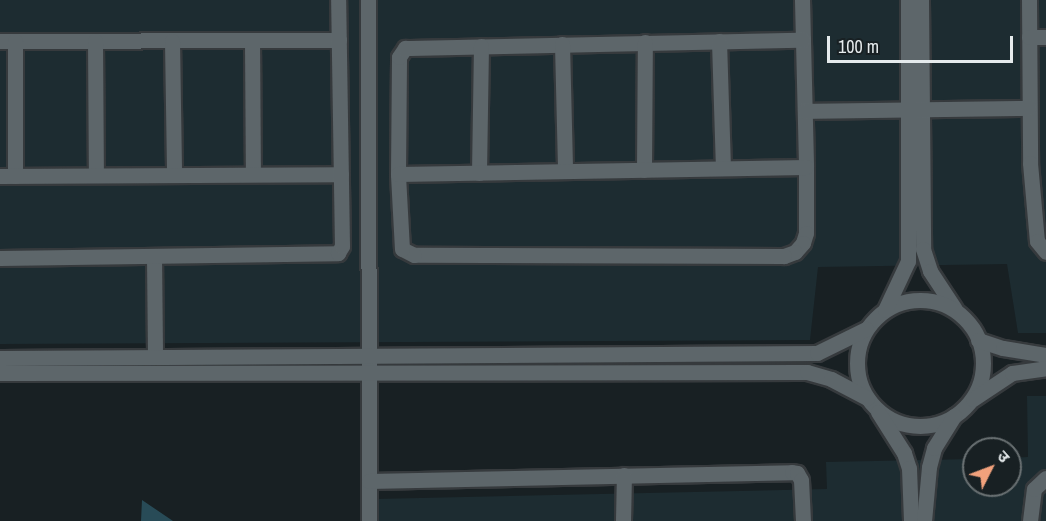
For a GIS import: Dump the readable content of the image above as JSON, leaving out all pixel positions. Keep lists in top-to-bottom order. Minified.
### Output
{"scale_bar":"100 m","north":"top right"}
